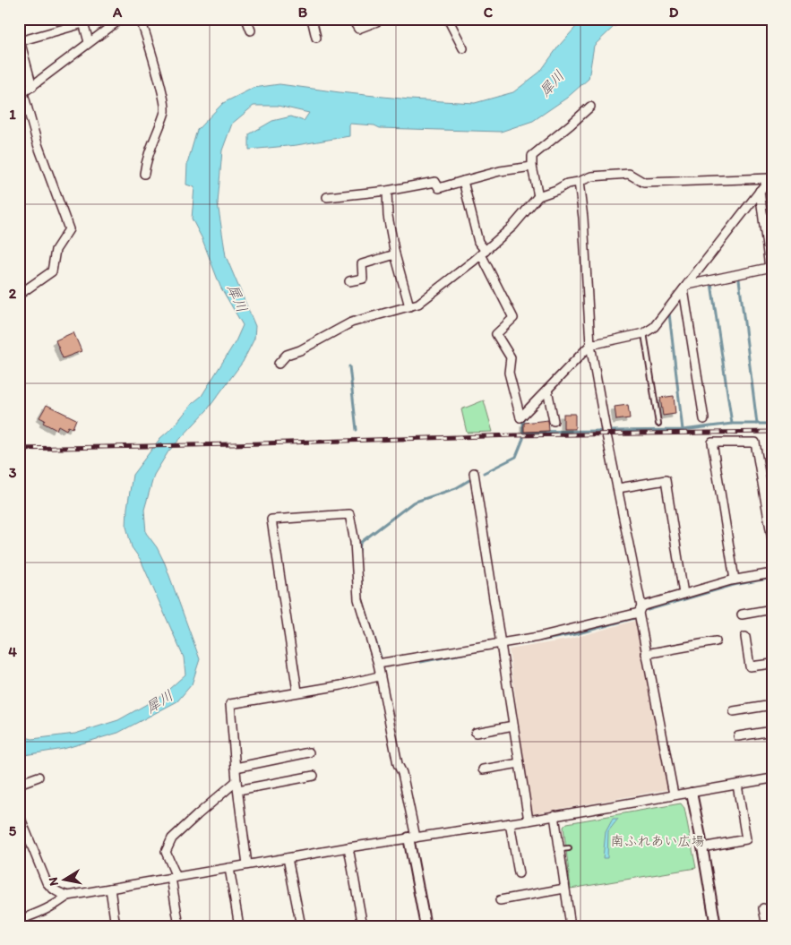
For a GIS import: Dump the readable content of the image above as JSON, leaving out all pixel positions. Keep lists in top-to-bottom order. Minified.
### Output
{"water":["犀川"],"parks":["南ふれあい広場"],"north":"left","grid":{"columns":["A","B","C","D"],"rows":["1","2","3","4","5"]}}
